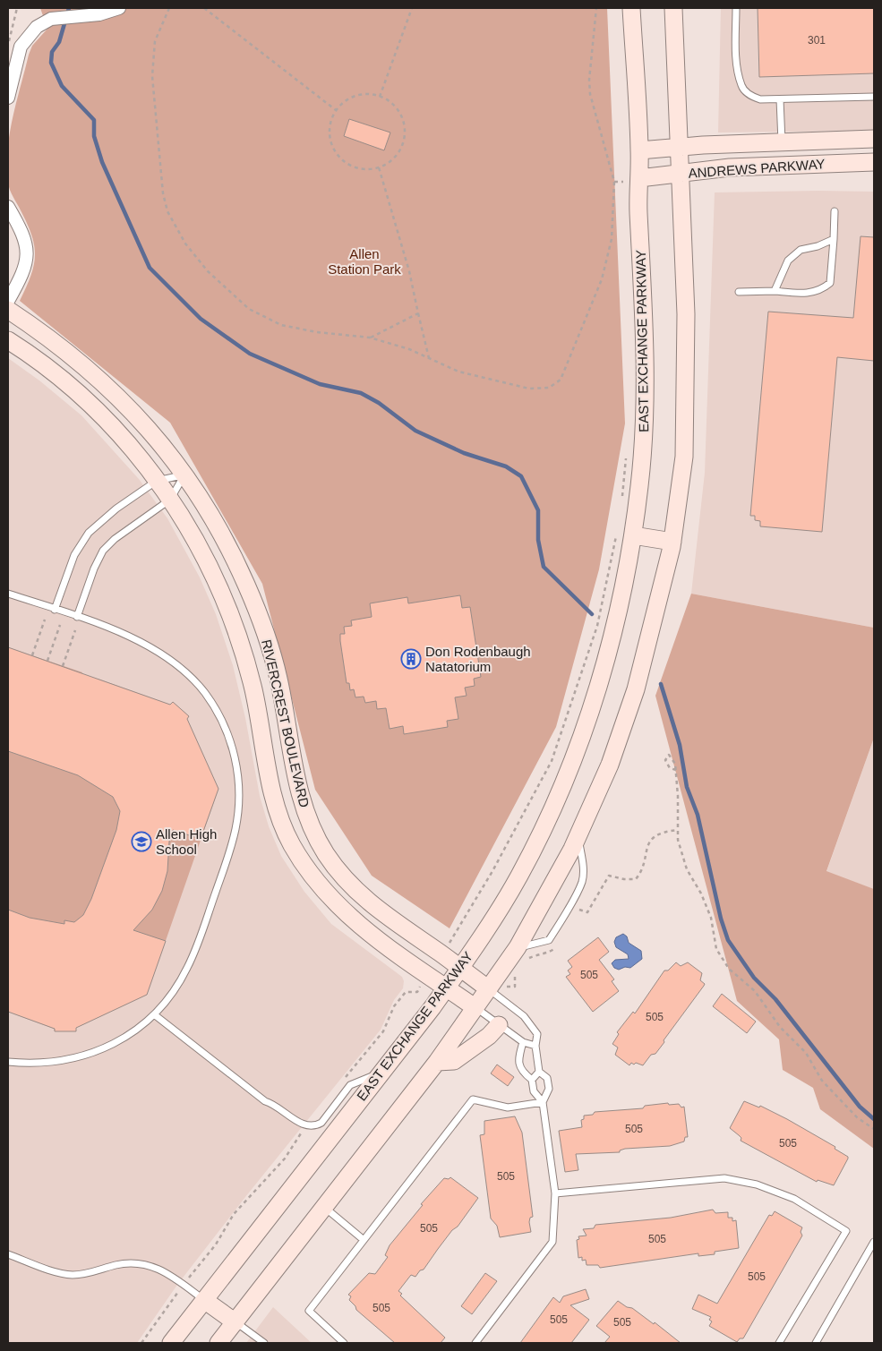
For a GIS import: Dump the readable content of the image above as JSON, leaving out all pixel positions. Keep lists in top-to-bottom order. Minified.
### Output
{"streets":{"main road":["ANDREWS PARKWAY","EAST EXCHANGE PARKWAY","RIVERCREST BOULEVARD"]},"crossings":[["ANDREWS PARKWAY","EAST EXCHANGE PARKWAY"],["EAST EXCHANGE PARKWAY","RIVERCREST BOULEVARD"]],"parks":["Allen Station Park"],"places":{"building":["Don Rodenbaugh Natatorium"],"school or university":["Allen High School"]},"house_numbers":["301","505","505","505","505","505","505","505","505","505","505","505"]}
